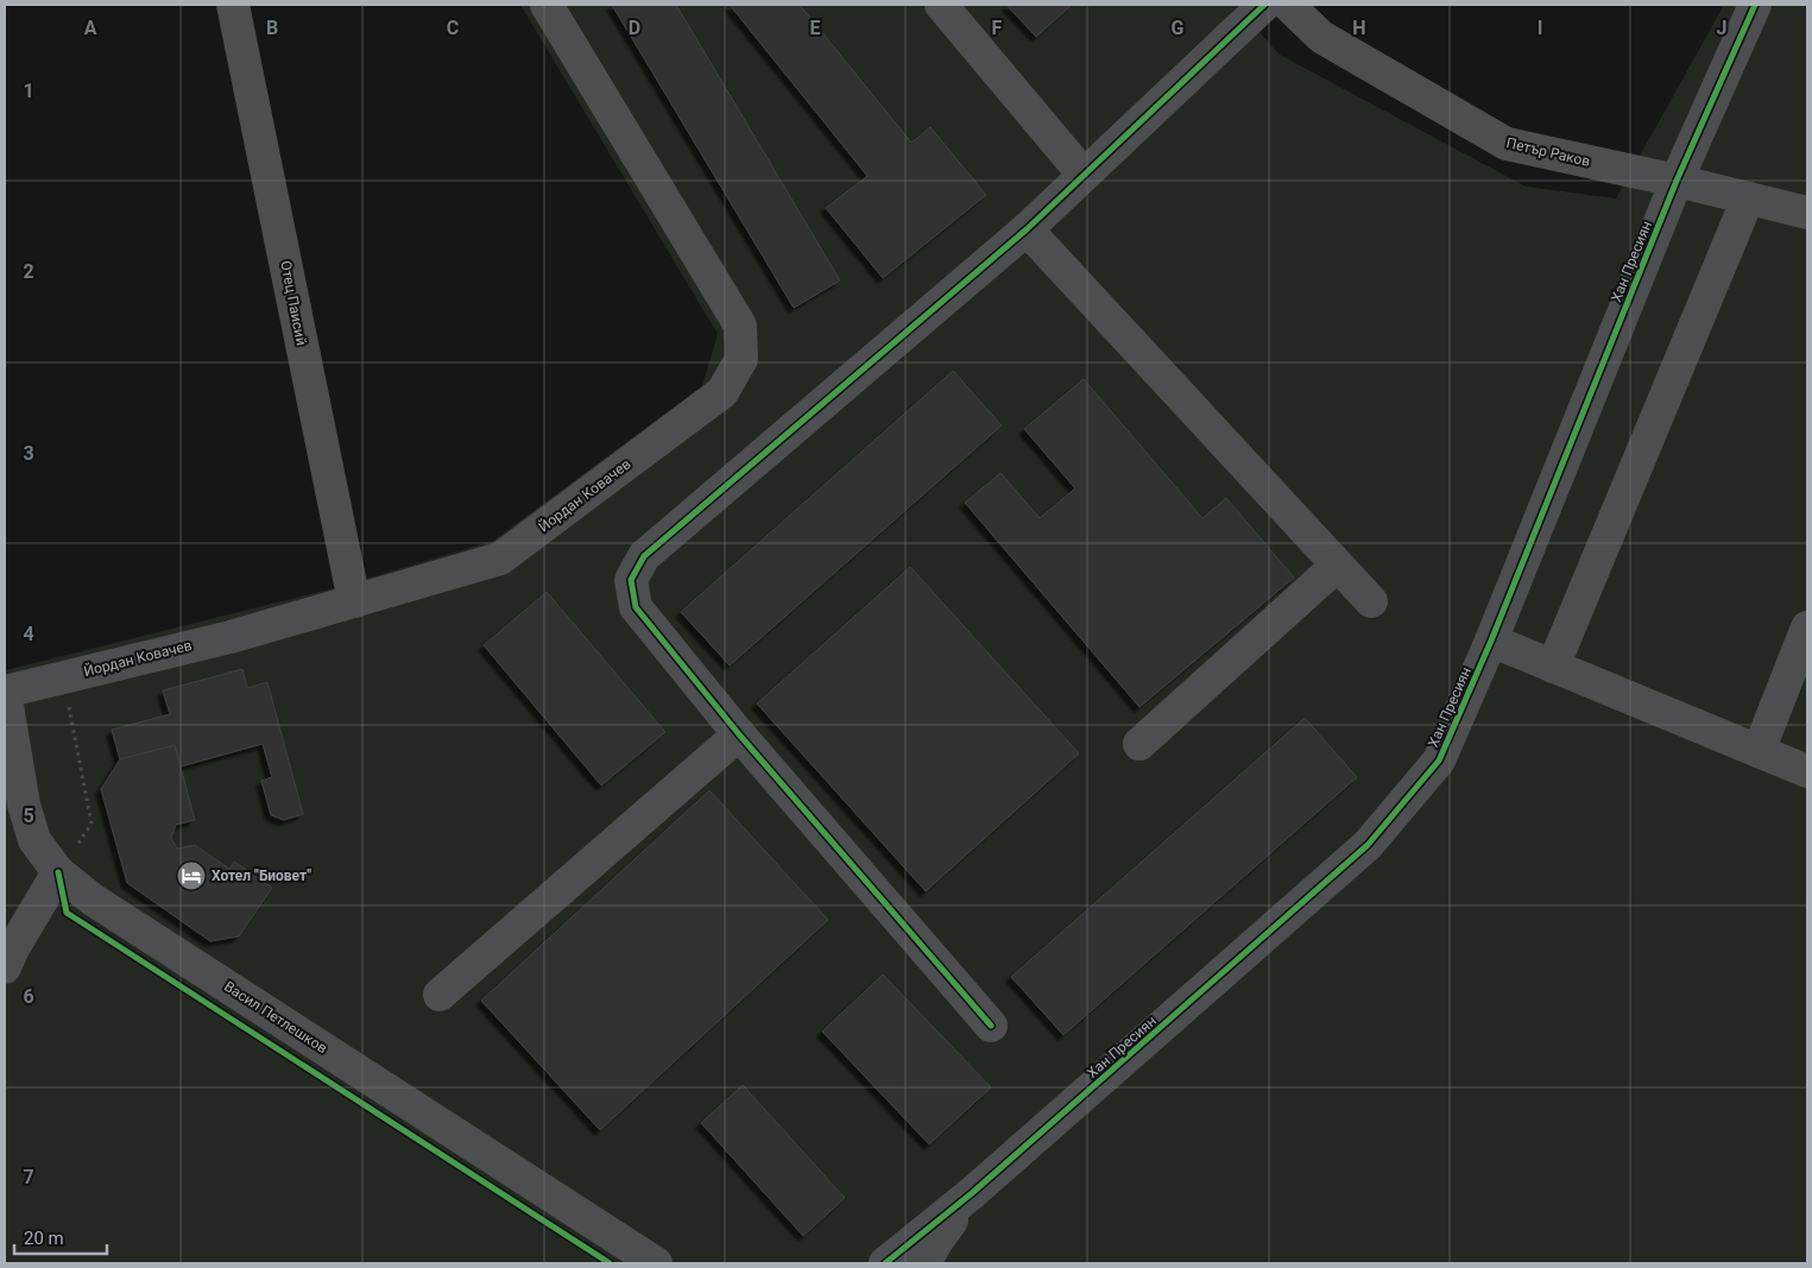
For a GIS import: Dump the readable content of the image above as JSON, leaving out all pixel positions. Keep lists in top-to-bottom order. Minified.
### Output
{"streets":{"street":["Петър Раков","Хан Пресиян","Отец Паисий","Йордан Ковачев","Васил Петлешков"]},"crossings":[["Петър Раков","Хан Пресиян"],["Отец Паисий","Йордан Ковачев"],["Йордан Ковачев","Васил Петлешков"]],"places":{"hotel":["Хотел \"Биовет\""]},"scale_bar":"20 m","grid":{"columns":["A","B","C","D","E","F","G","H","I","J"],"rows":["1","2","3","4","5","6","7"]}}
